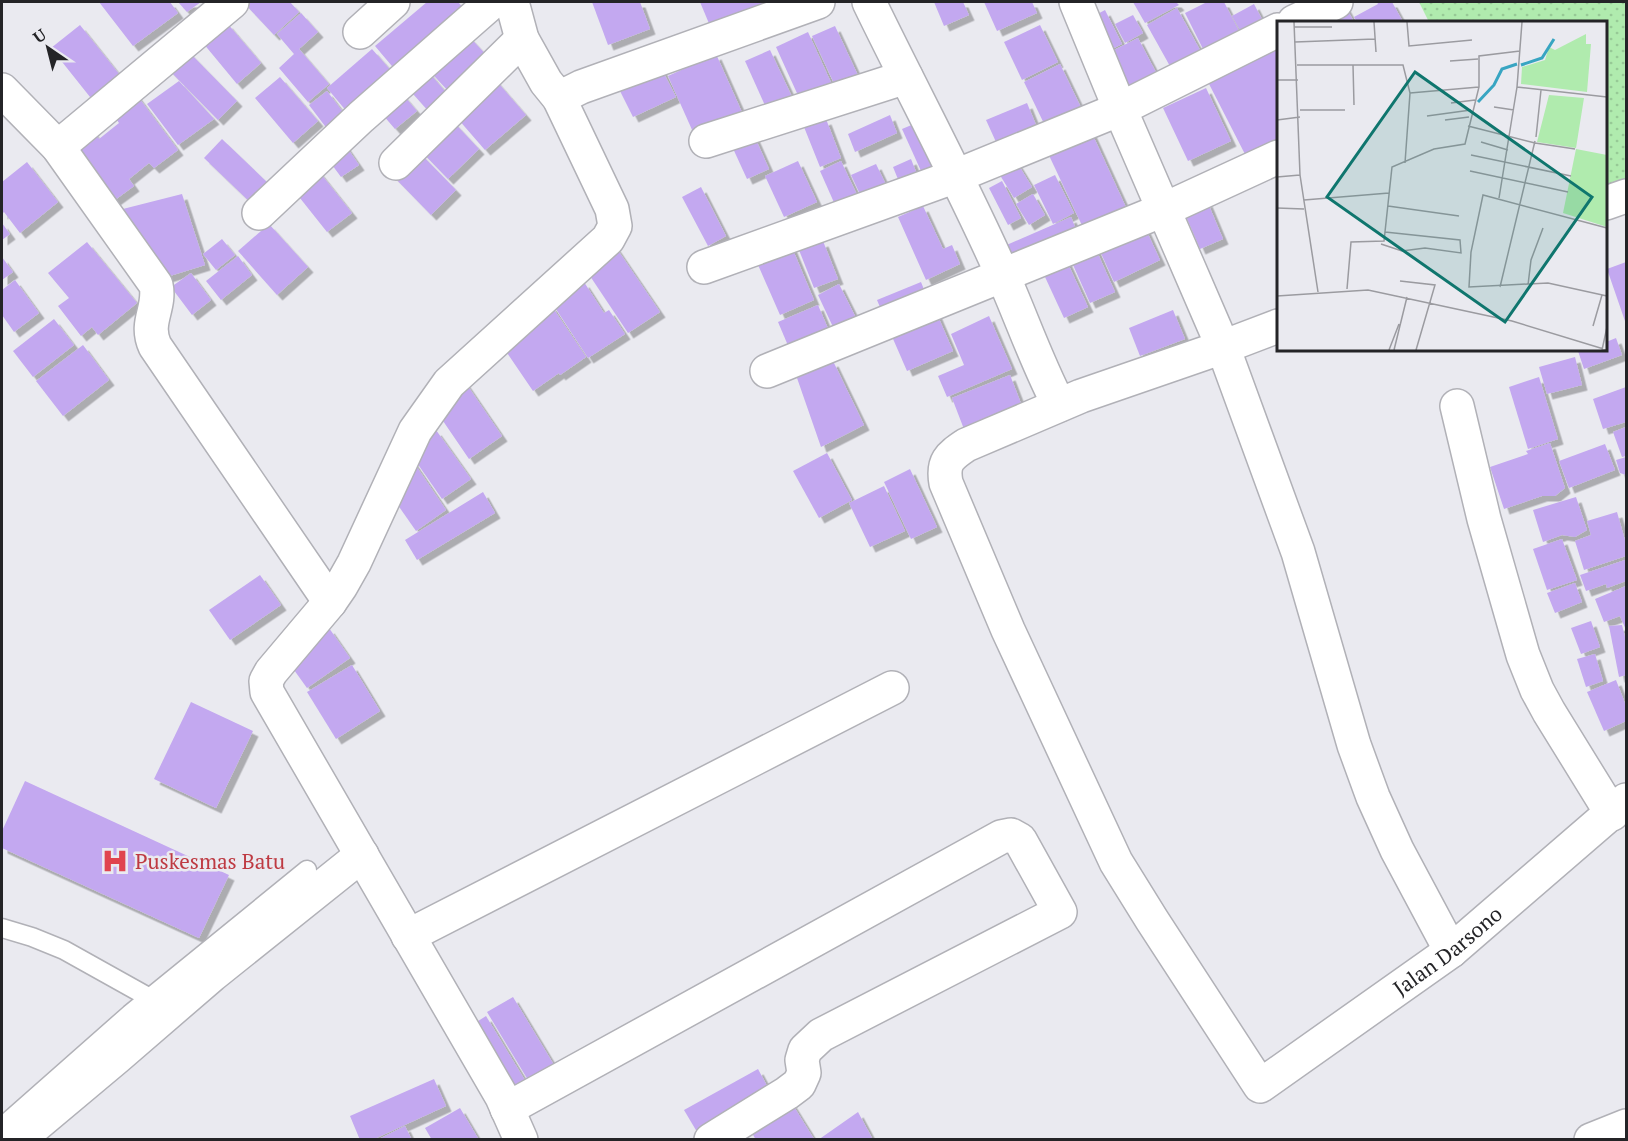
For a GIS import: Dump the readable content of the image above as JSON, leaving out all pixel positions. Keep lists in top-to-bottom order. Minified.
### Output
{"streets":{"street":["Jalan Darsono"]},"places":{"hospital":["Puskesmas Batu"]},"north":"top left"}
